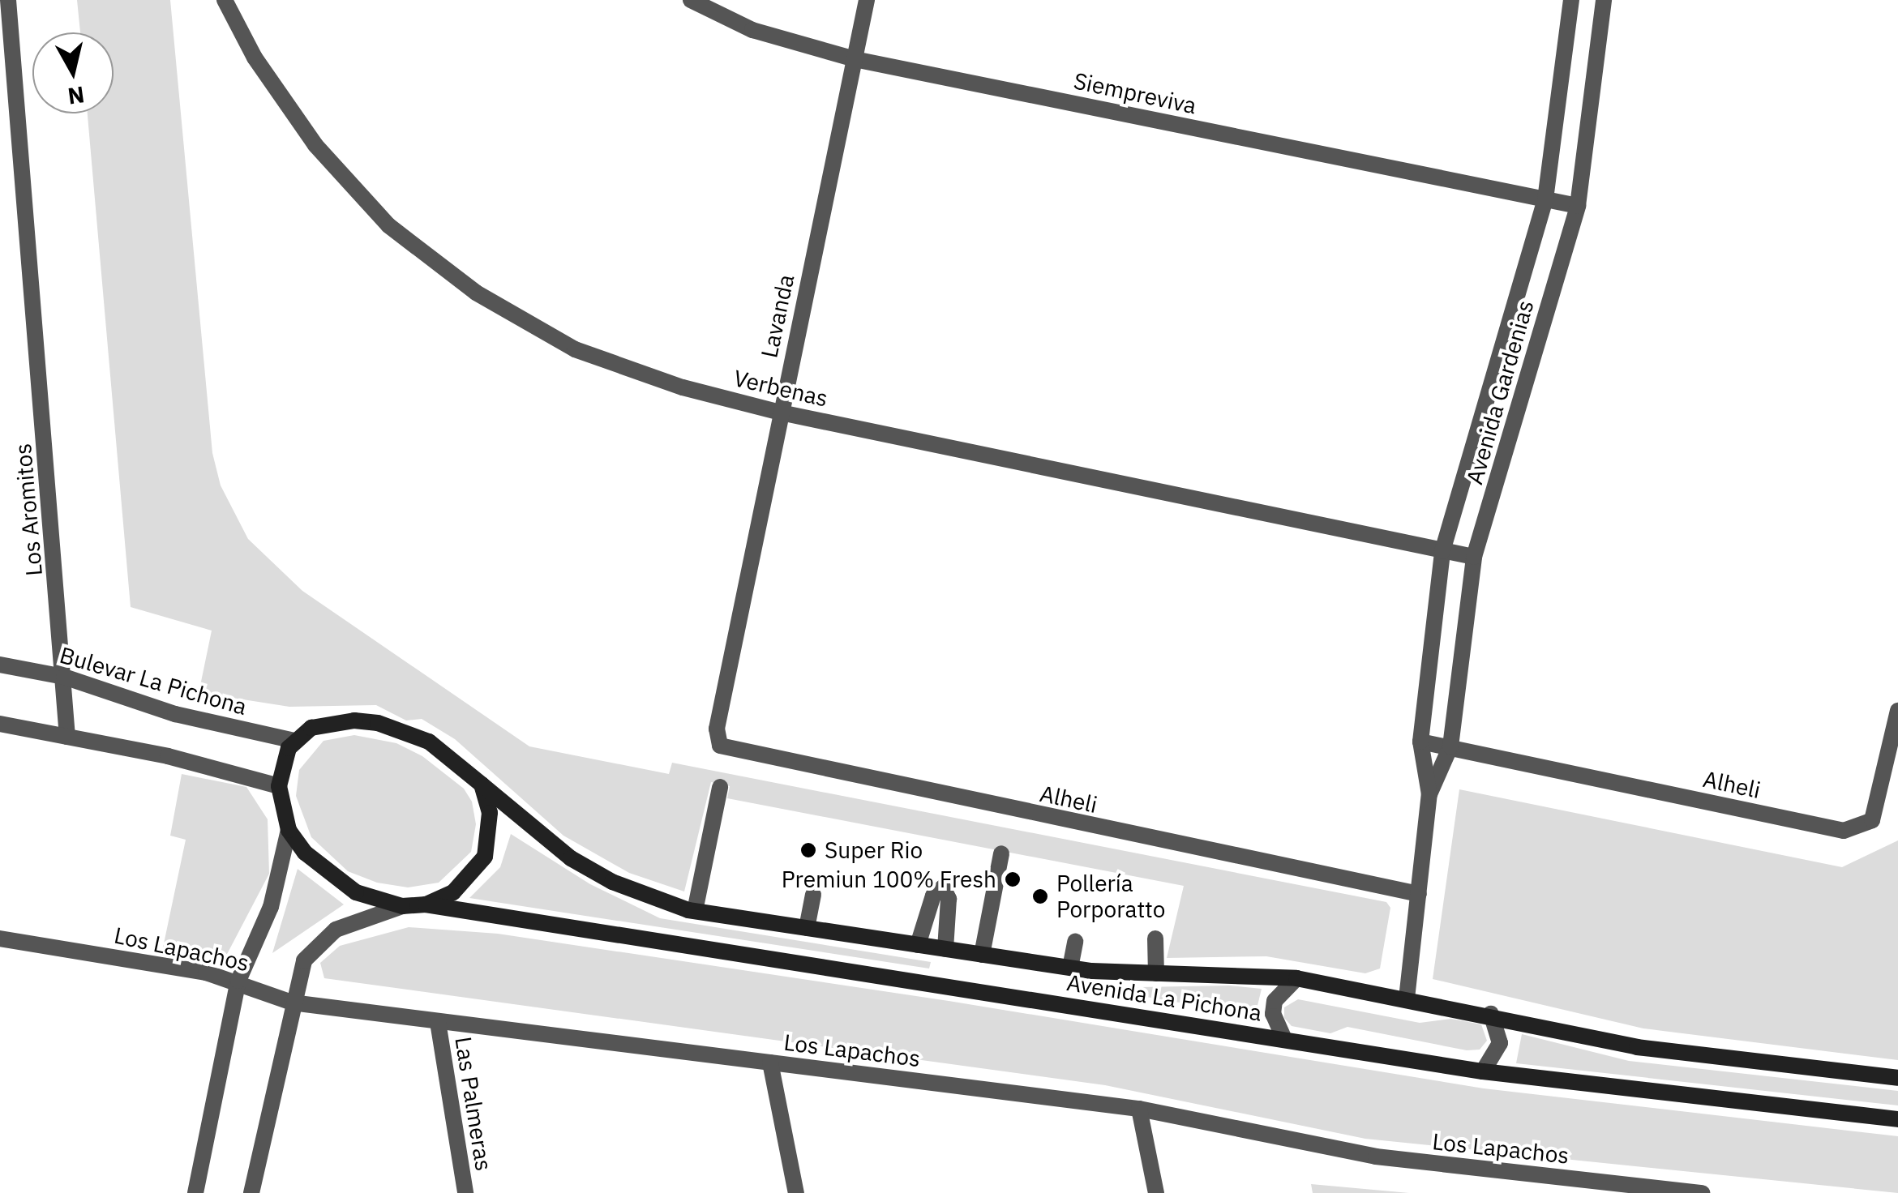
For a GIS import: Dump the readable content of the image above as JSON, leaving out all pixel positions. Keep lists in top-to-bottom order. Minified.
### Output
{"streets":{"main road":["Avenida La Pichona"],"street":["Siempreviva","Lavanda","Verbenas","Avenida Gardenias","Los Aromitos","Bulevar La Pichona","Alheli","Los Lapachos","Las Palmeras"]},"crossings":[["Siempreviva","Lavanda"],["Siempreviva","Avenida Gardenias"],["Lavanda","Verbenas"],["Lavanda","Alheli"],["Verbenas","Avenida Gardenias"],["Avenida Gardenias","Alheli"],["Avenida Gardenias","Avenida La Pichona"],["Los Aromitos","Bulevar La Pichona"],["Bulevar La Pichona","Avenida La Pichona"],["Los Lapachos","Las Palmeras"]],"places":["Super Rio","Premiun 100% Fresh","Pollería Porporatto"],"north":"bottom"}
